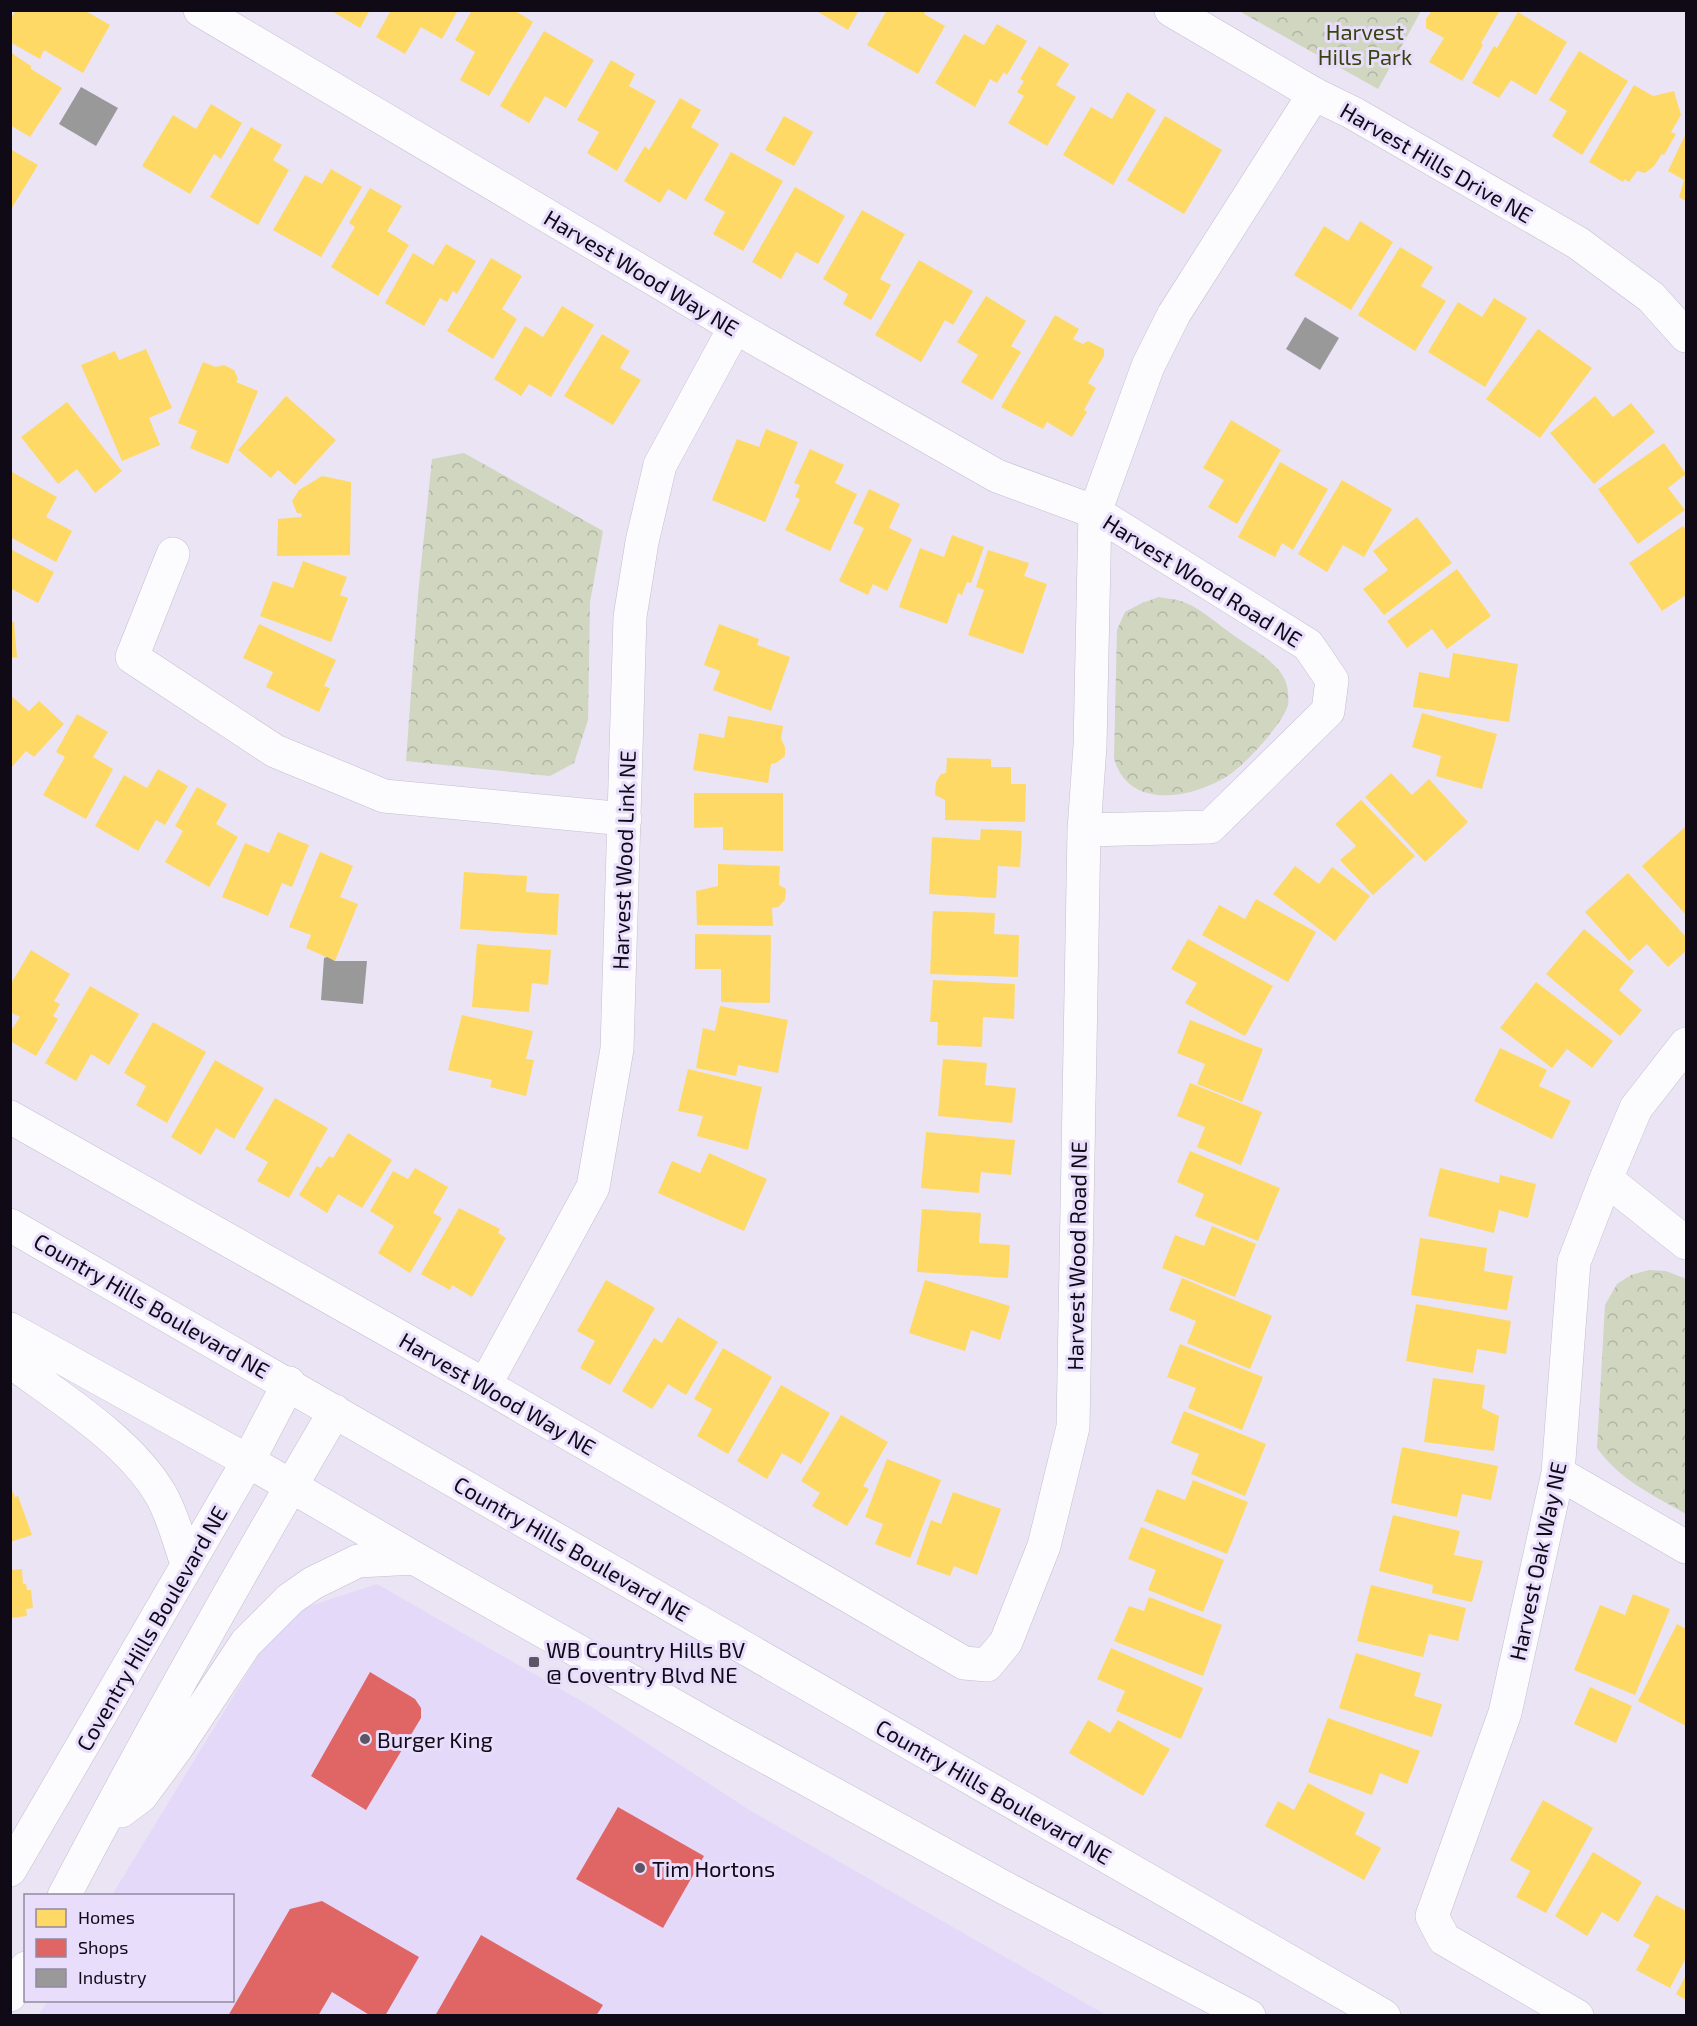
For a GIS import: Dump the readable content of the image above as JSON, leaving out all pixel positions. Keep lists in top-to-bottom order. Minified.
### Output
{"streets":{"street":["Harvest Hills Drive NE","Harvest Wood Way NE","Harvest Wood Road NE","Harvest Wood Link NE","Country Hills Boulevard NE","Harvest Oak Way NE","Coventry Hills Boulevard NE"]},"crossings":[["Harvest Hills Drive NE","Harvest Wood Road NE"],["Harvest Wood Way NE","Harvest Wood Road NE"],["Harvest Wood Way NE","Harvest Wood Link NE"],["Country Hills Boulevard NE","Coventry Hills Boulevard NE"]],"parks":["Harvest Hills Park"],"places":{"transit":["WB Country Hills BV @ Coventry Blvd NE"],"other":["Burger King","Tim Hortons"]},"legend":["Homes","Shops","Industry"]}
